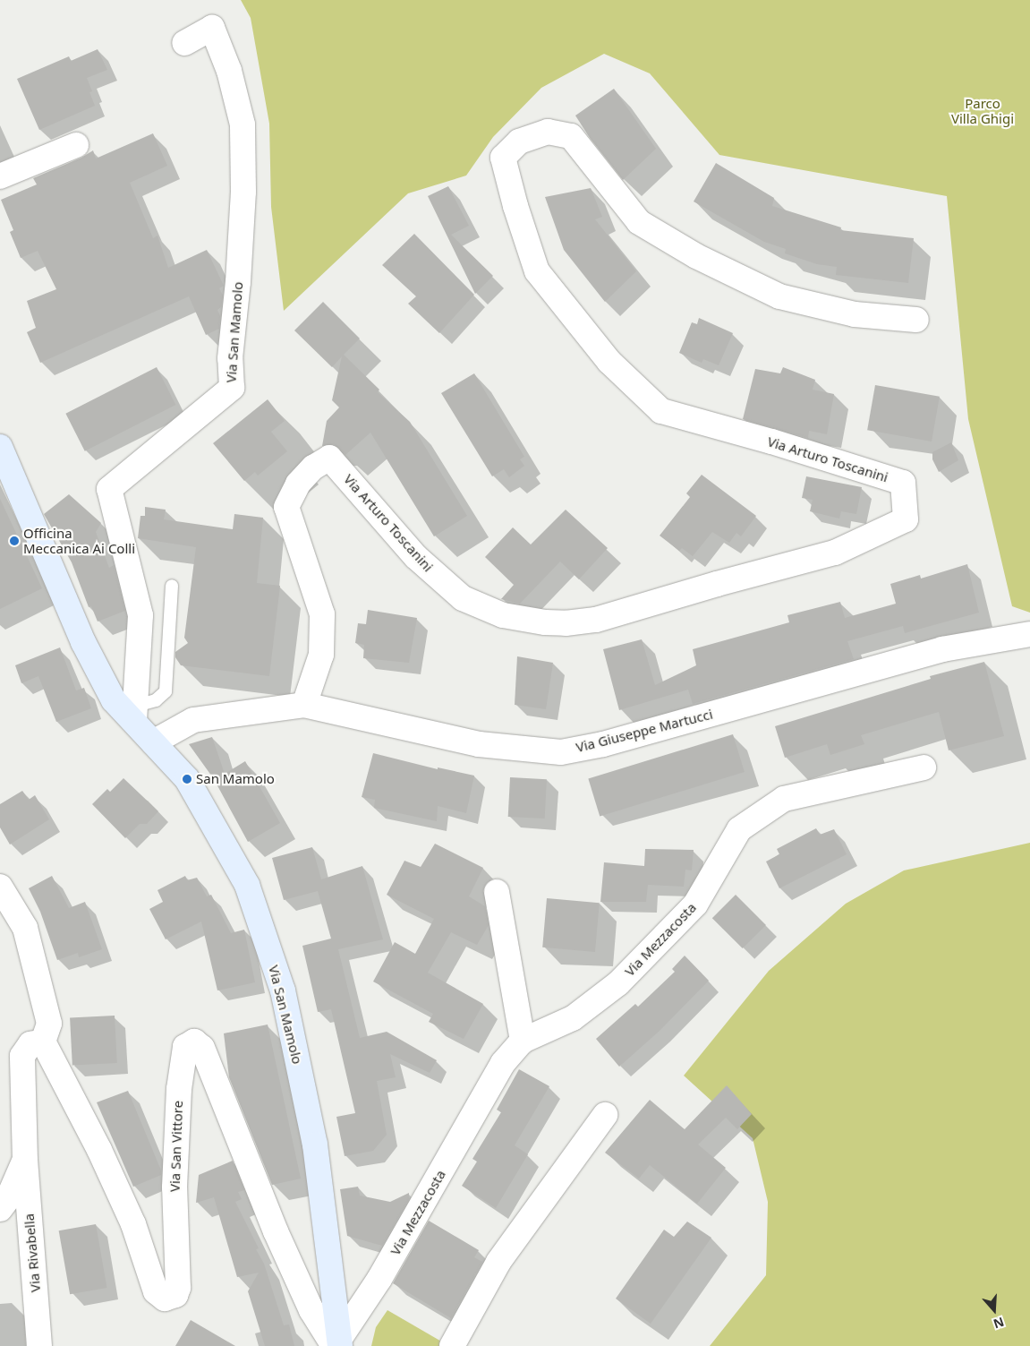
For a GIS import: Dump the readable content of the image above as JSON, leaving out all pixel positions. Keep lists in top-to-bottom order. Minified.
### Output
{"streets":{"main road":["Via San Mamolo"],"street":["Via Arturo Toscanini","Via Giuseppe Martucci","Via Mezzacosta","Via San Vittore","Via Rivabella"]},"crossings":[["Via San Mamolo","Via Giuseppe Martucci"],["Via San Mamolo","Via Mezzacosta"],["Via San Mamolo","Via San Vittore"],["Via Arturo Toscanini","Via Giuseppe Martucci"],["Via Mezzacosta","Via San Vittore"]],"parks":["Parco Villa Ghigi"],"places":["Officina Meccanica Ai Colli","San Mamolo"],"north":"bottom"}
